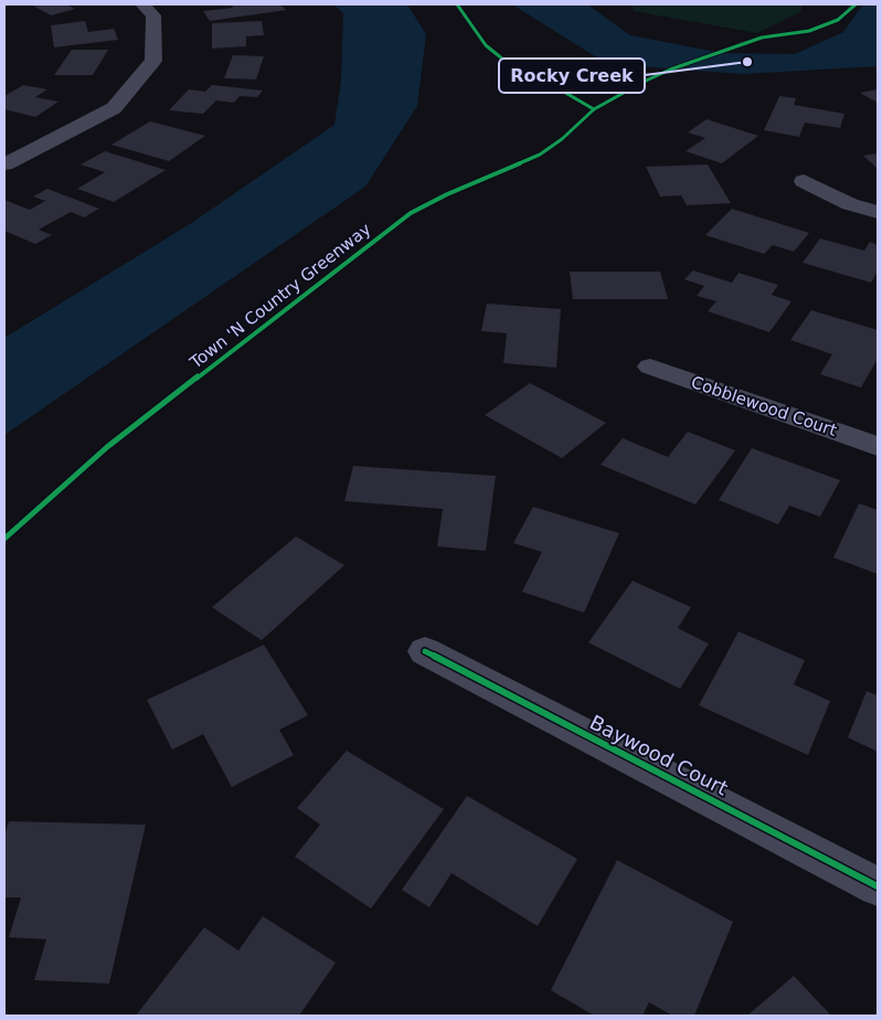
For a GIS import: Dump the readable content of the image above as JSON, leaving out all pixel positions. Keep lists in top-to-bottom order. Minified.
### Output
{"streets":{"street":["Cobblewood Court","Baywood Court"],"cycle path":["Town 'N Country Greenway"]},"places":["Rocky Creek"]}
